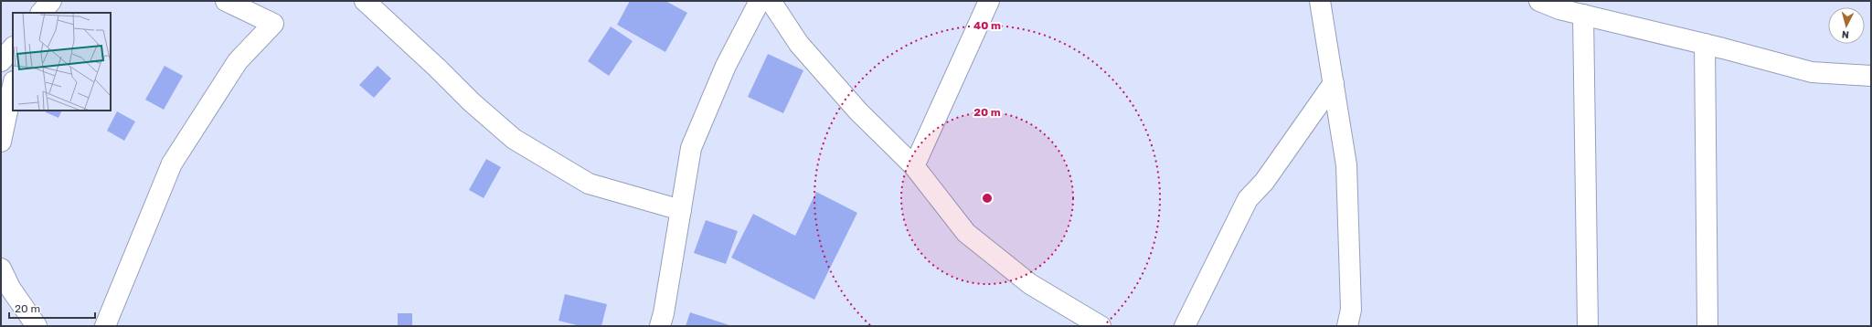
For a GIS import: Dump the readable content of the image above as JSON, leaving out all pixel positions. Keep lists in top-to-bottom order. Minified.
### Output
{"scale_bar":"20 m","north":"bottom","rings":["40 m","20 m"]}
